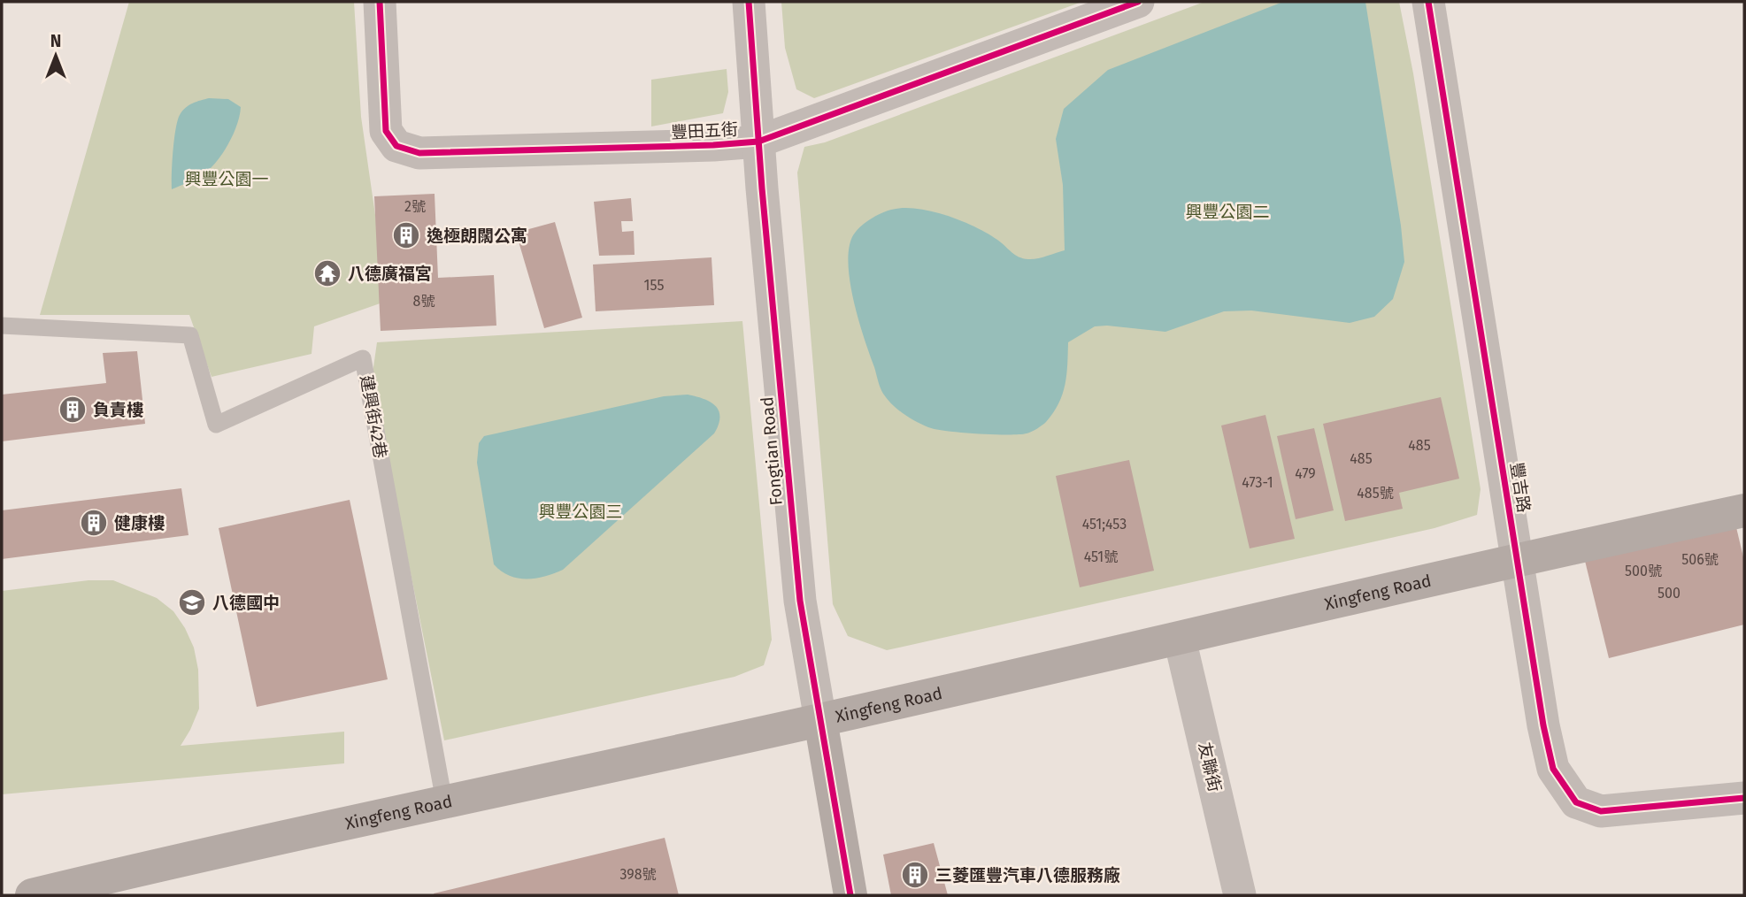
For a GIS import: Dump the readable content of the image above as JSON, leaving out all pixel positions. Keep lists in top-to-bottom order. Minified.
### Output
{"streets":{"main road":["Fongtian Road","Xingfeng Road"],"street":["豐田五街","豐吉路","友聯街"],"lane":["建興街42巷"]},"crossings":[["豐田五街","Fongtian Road"],["建興街42巷","Xingfeng Road"],["Fongtian Road","Xingfeng Road"],["豐吉路","Xingfeng Road"],["Xingfeng Road","友聯街"]],"parks":["興豐公園一","興豐公園二","興豐公園三"],"places":{"building":["逸極朗闊公寓","負責樓","健康樓","三菱匯豐汽車八德服務廠"],"temple":["八德廣福宮"],"school or university":["八德國中"]},"house_numbers":["2號","155","8號","485","485","479","473-1","485號","451;453","451號","506號","500號","500","398號"],"north":"top"}
